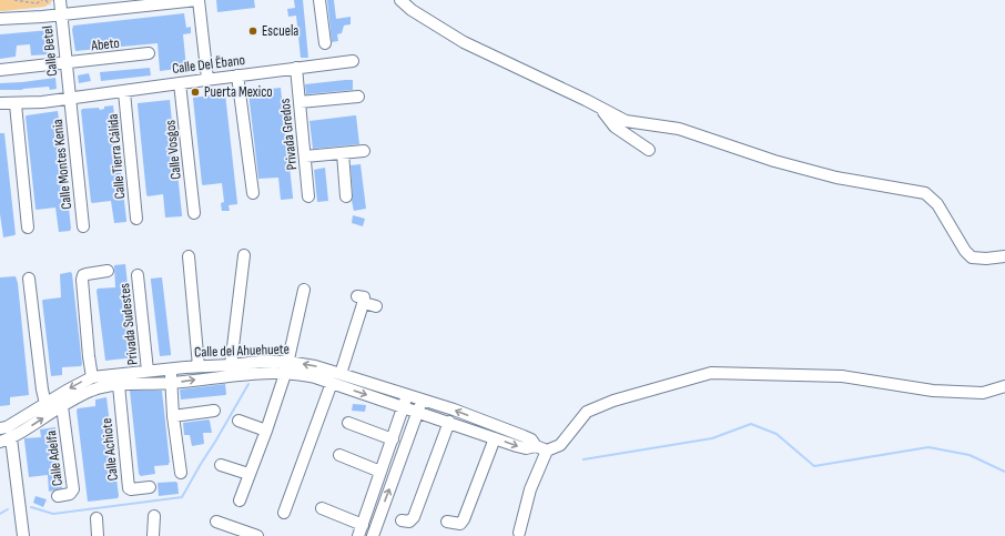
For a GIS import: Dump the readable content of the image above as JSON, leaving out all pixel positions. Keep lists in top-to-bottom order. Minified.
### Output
{"streets":{"street":["Abeto","Calle Betel","Calle Del Ëbano","Privada Gredos","Calle Vosgos","Calle Tierra Cálida","Calle Montes Kenia","Privada Sudestes","Calle del Ahuehuete","Calle Achiote","Calle Adelfa"]},"crossings":[["Abeto","Calle Betel"],["Calle Betel","Calle Del Ëbano"],["Calle Betel","Calle Montes Kenia"],["Calle Del Ëbano","Privada Gredos"],["Calle Del Ëbano","Calle Vosgos"],["Calle Del Ëbano","Calle Tierra Cálida"],["Calle Del Ëbano","Calle Montes Kenia"],["Privada Sudestes","Calle del Ahuehuete"],["Calle del Ahuehuete","Calle Achiote"],["Calle del Ahuehuete","Calle Adelfa"]],"places":["Escuela","Puerta Mexico"]}
